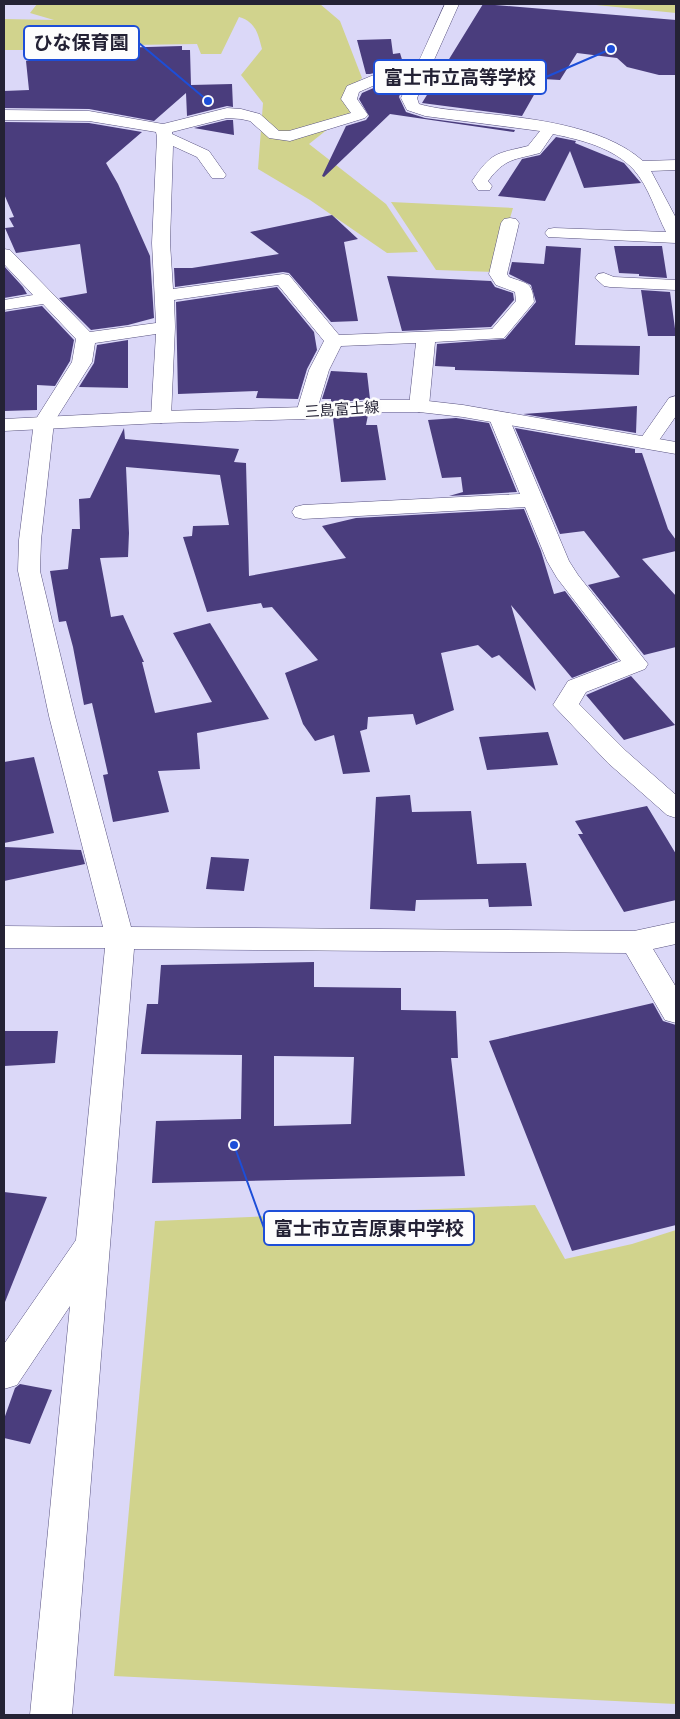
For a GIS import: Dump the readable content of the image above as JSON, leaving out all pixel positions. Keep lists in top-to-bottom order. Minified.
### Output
{"streets":{"street":["三島富士線"]},"places":["富士市立高等学校","ひな保育園","富士市立吉原東中学校"]}
